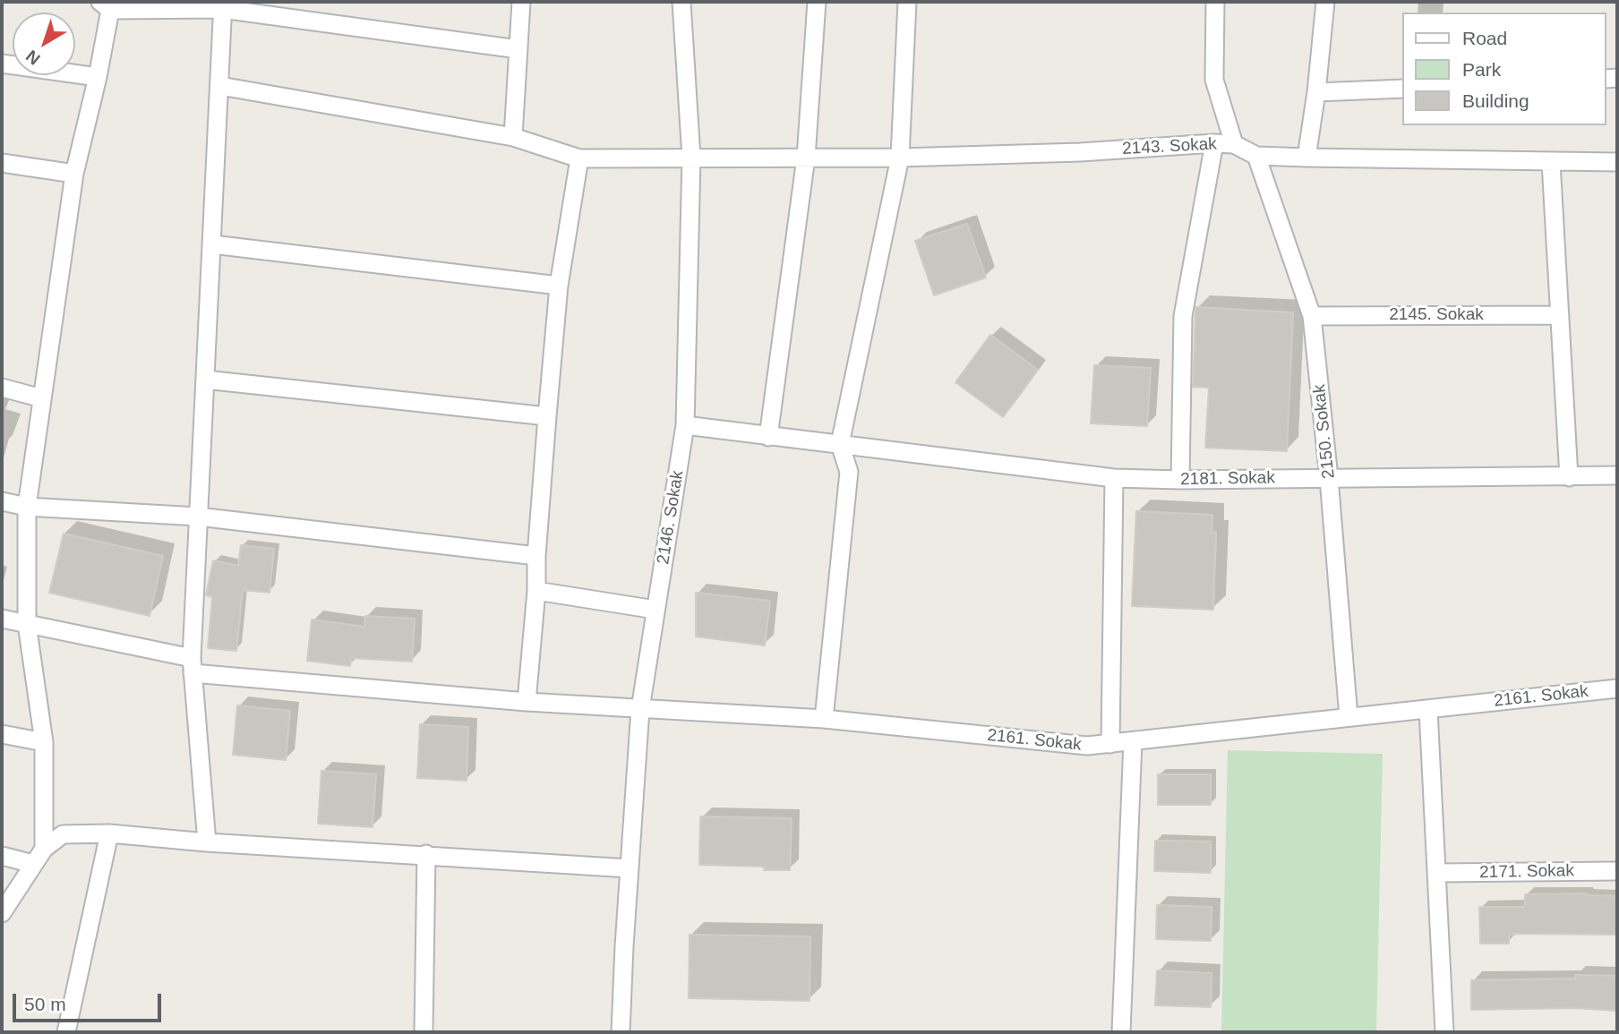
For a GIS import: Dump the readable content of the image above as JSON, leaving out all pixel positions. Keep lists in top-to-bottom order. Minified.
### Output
{"streets":{"street":["2143. Sokak","2145. Sokak","2150. Sokak","2181. Sokak","2146. Sokak","2161. Sokak","2171. Sokak"]},"crossings":[["2143. Sokak","2150. Sokak"],["2143. Sokak","2146. Sokak"],["2145. Sokak","2150. Sokak"],["2150. Sokak","2181. Sokak"],["2150. Sokak","2161. Sokak"],["2181. Sokak","2146. Sokak"],["2146. Sokak","2161. Sokak"]],"legend":["Road","Park","Building"],"scale_bar":"50 m","north":"bottom left"}
